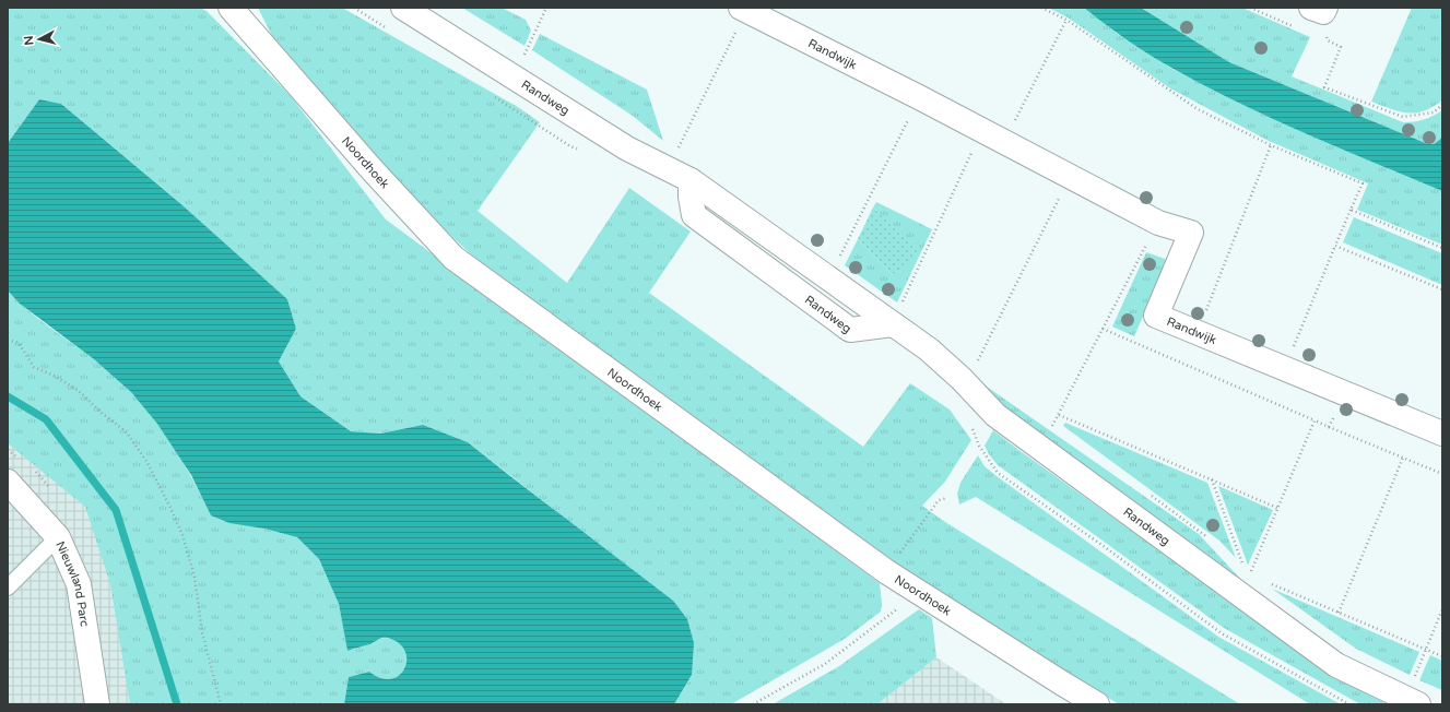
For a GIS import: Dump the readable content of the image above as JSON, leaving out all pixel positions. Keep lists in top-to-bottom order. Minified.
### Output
{"streets":{"street":["Randwijk","Randweg","Noordhoek","Nieuwland Parc"]},"north":"left"}
